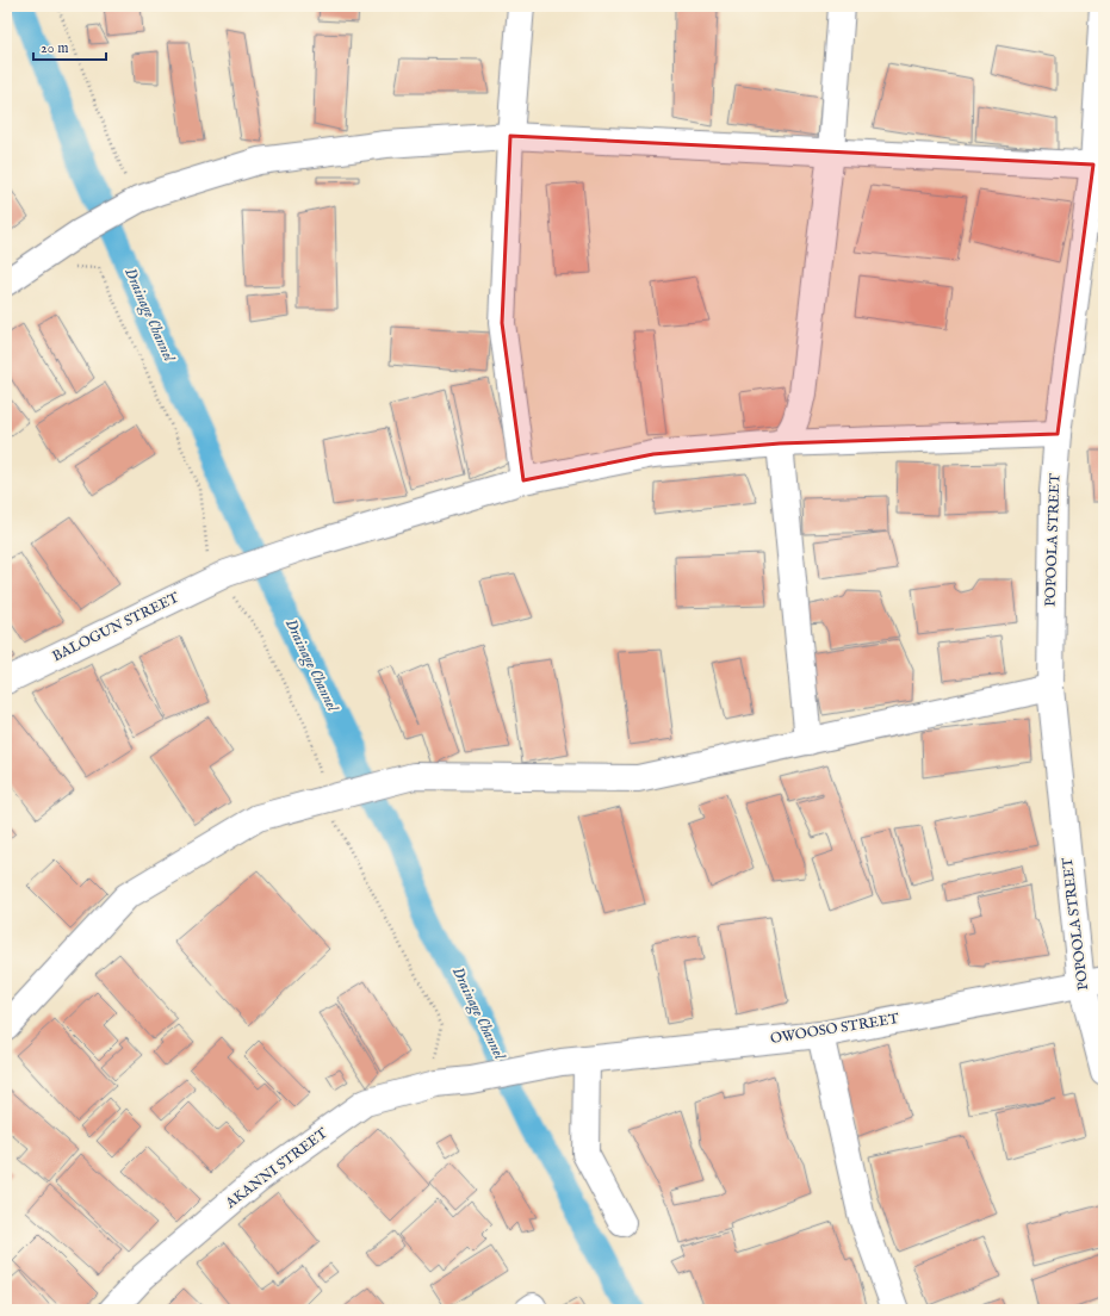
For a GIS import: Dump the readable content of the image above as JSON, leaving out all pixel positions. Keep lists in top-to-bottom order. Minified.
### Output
{"streets":{"street":["POPOOLA STREET","BALOGUN STREET","OWOOSO STREET","AKANNI STREET"]},"crossings":[["POPOOLA STREET","BALOGUN STREET"],["POPOOLA STREET","OWOOSO STREET"],["OWOOSO STREET","AKANNI STREET"]],"water":["Drainage Channel"],"scale_bar":"20 m"}
